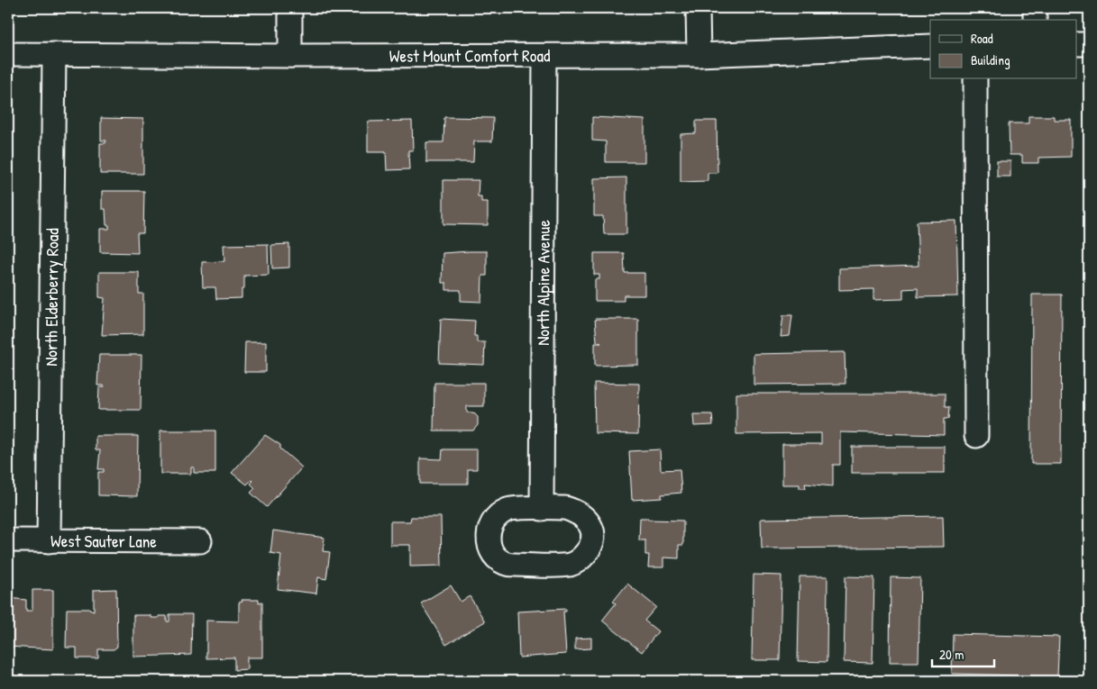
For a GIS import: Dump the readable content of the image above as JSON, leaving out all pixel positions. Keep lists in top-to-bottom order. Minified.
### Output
{"streets":{"street":["West Mount Comfort Road","North Alpine Avenue","North Elderberry Road","West Sauter Lane"]},"crossings":[["West Mount Comfort Road","North Alpine Avenue"],["West Mount Comfort Road","North Elderberry Road"],["North Elderberry Road","West Sauter Lane"]],"legend":["Road","Building"],"scale_bar":"20 m"}
